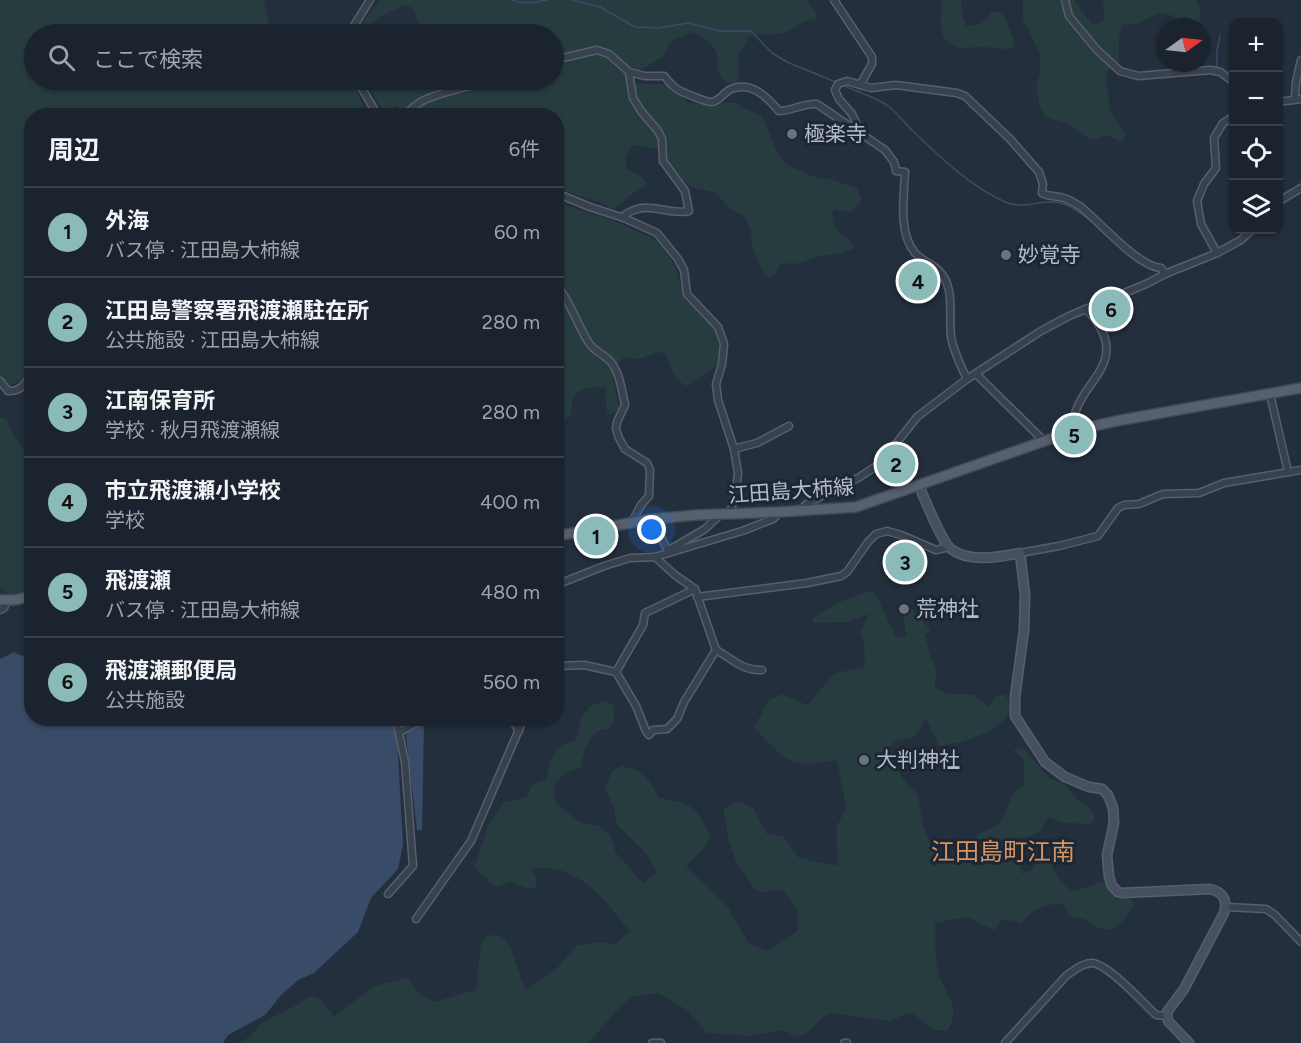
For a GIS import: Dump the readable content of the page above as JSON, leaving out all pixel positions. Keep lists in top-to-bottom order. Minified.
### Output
{"streets":{"main road":["江田島大柿線"]},"districts":["江田島町江南"],"places":["極楽寺","妙覚寺","荒神社","大判神社"],"north":"right","page":{"map_buttons":["+","−"],"search":"ここで検索","heading":["周辺","6件"],"list":[{"mark":"1","name":"外海","note":"バス停 · 江田島大柿線","value":"60 m"},{"mark":"2","name":"江田島警察署飛渡瀬駐在所","note":"公共施設 · 江田島大柿線","value":"280 m"},{"mark":"3","name":"江南保育所","note":"学校 · 秋月飛渡瀬線","value":"280 m"},{"mark":"4","name":"市立飛渡瀬小学校","note":"学校","value":"400 m"},{"mark":"5","name":"飛渡瀬","note":"バス停 · 江田島大柿線","value":"480 m"},{"mark":"6","name":"飛渡瀬郵便局","note":"公共施設","value":"560 m"}],"pins":["4","6","5","2","1","3"]}}
